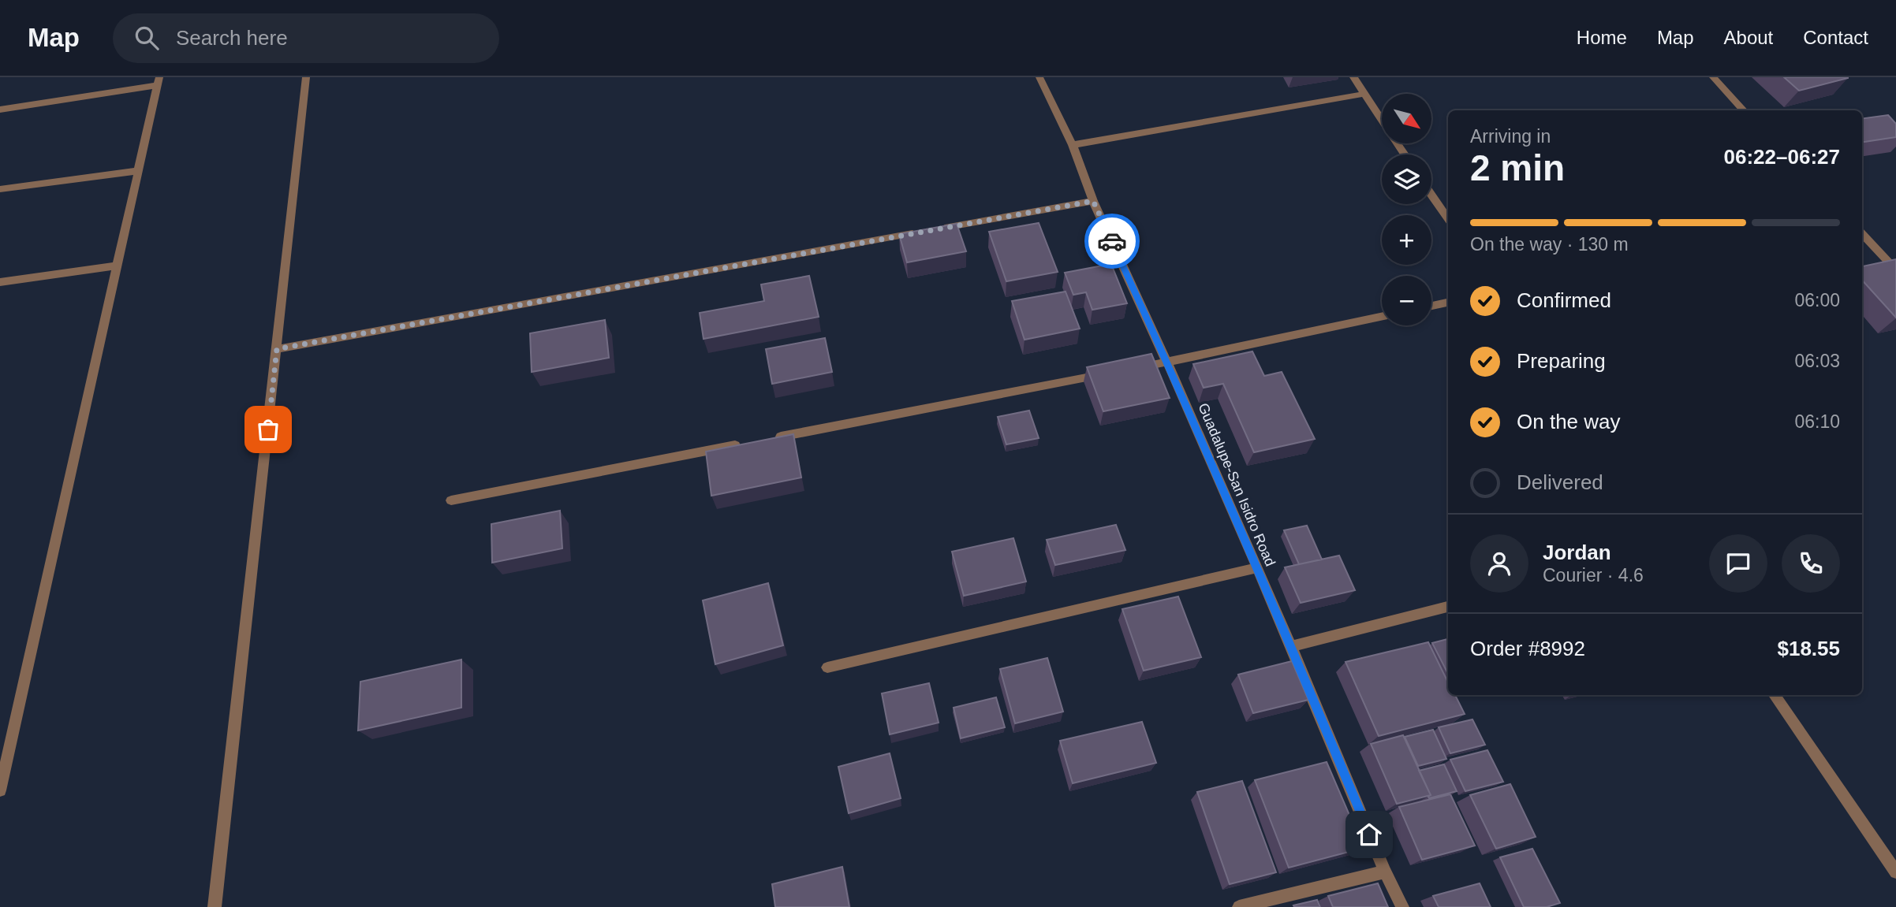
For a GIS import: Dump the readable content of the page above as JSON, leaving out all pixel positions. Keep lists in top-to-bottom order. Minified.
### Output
{"streets":{"street":["Guadalupe-San Isidro Road"]},"north":"bottom right","page":{"header":"Map","search":"Search here","nav":["Home","Map","About","Contact"],"map_buttons":["+","−"],"heading":["2 min","Arriving in","06:22–06:27"],"panel":["Jordan","Courier · 4.6","Order #8992","$18.55"],"bar":"On the way · 130 m","list":[["Confirmed","06:00"],["Preparing","06:03"],["On the way","06:10"],"Delivered"]}}
